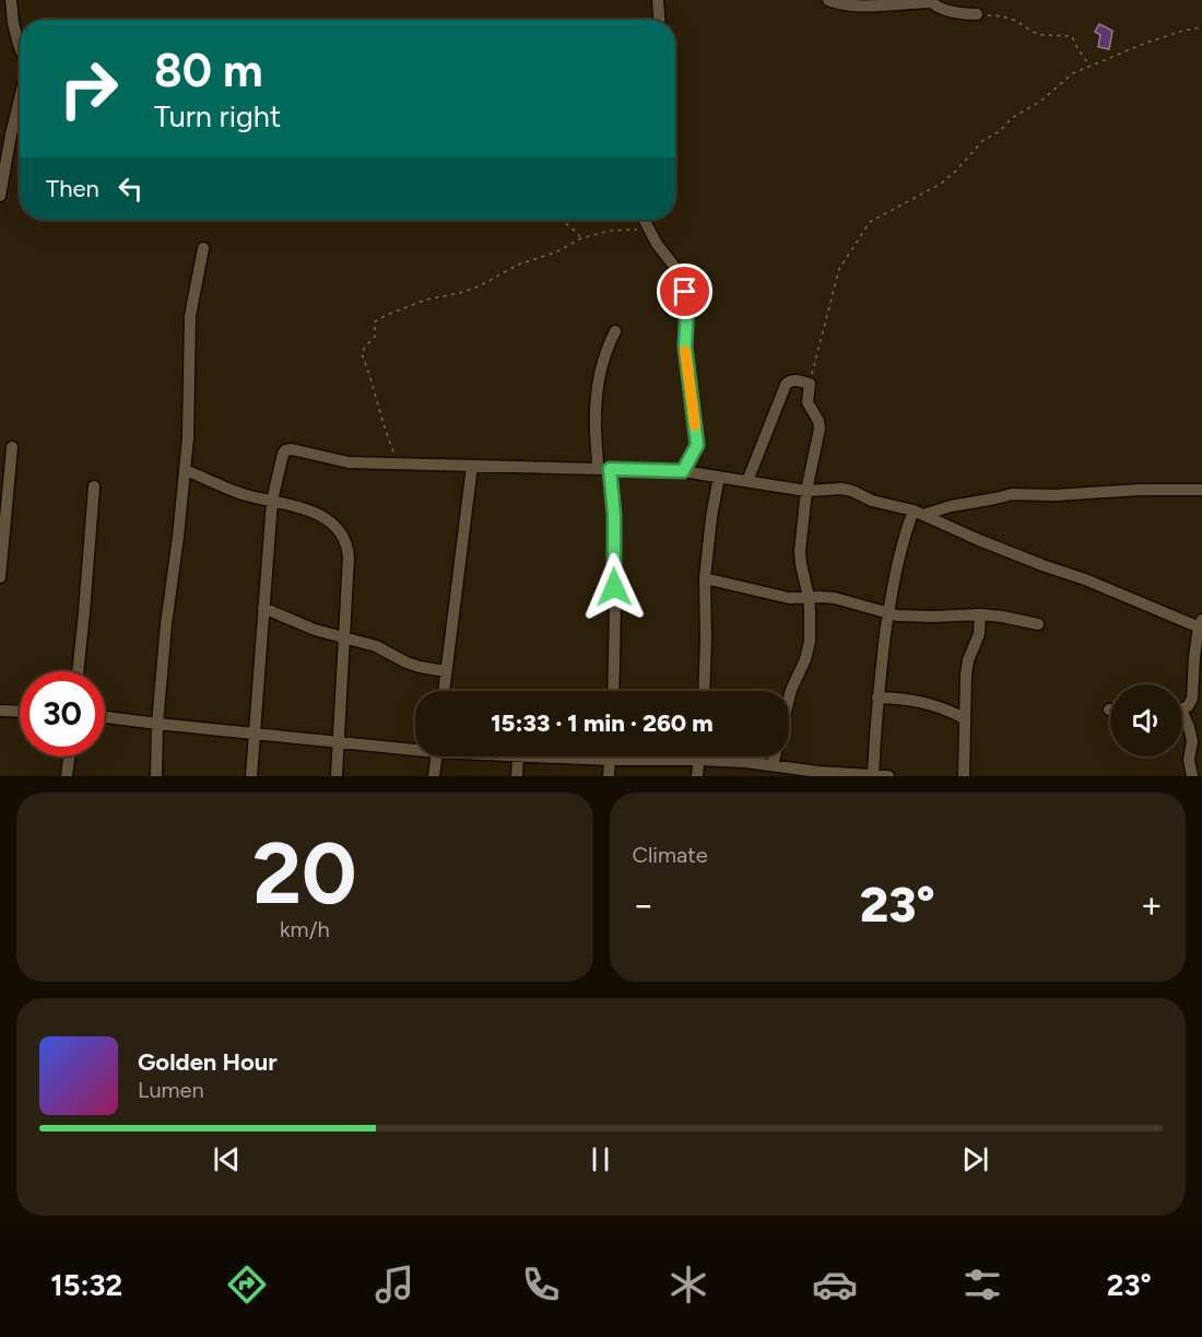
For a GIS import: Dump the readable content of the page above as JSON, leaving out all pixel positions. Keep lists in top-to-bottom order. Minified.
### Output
{"page":{"turn":["80 m","Turn right"],"then":"Then","limit":"30","trip":"15:33 · 1 min · 260 m","tile":[["20","km/h"],"Climate"],"heat":["−","23°","+"],"song":["Golden Hour","Lumen"],"tabs":["15:32","23°"]}}
